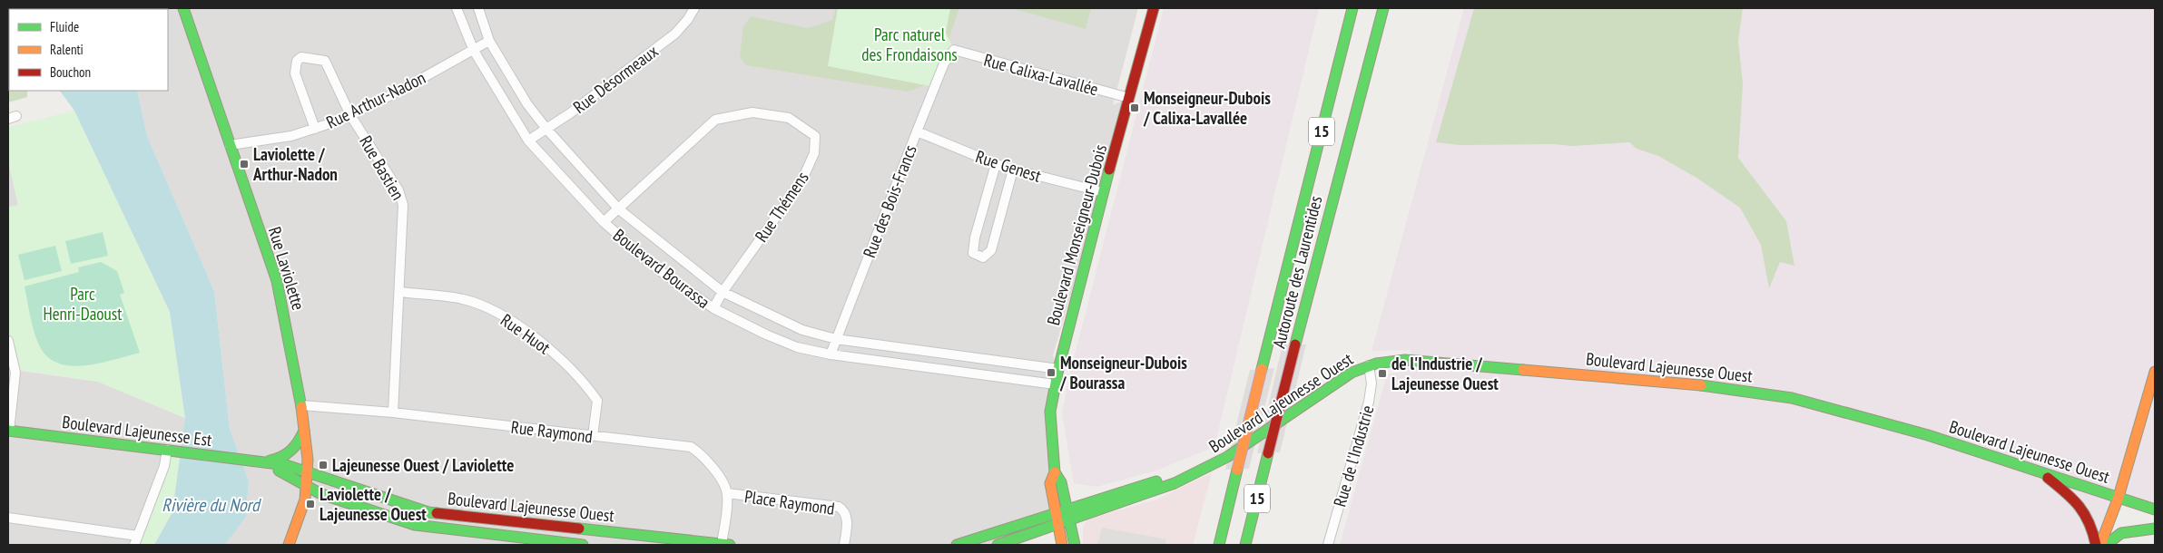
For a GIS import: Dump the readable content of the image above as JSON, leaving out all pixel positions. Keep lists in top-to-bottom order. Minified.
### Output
{"streets":{"main road":["15","Boulevard Monseigneur-Dubois","Rue Laviolette","Autoroute des Laurentides","Boulevard Lajeunesse Ouest","Boulevard Lajeunesse Est"],"street":["Rue Calixa-Lavallée","Rue Désormeaux","Rue Arthur-Nadon","Rue Genest","Rue Bastien","Rue des Bois-Francs","Rue Thémens","Boulevard Bourassa","Rue Huot","Rue Raymond","Rue de l'Industrie","Place Raymond"]},"crossings":[["Rue Calixa-Lavallée","Rue des Bois-Francs"],["Rue Calixa-Lavallée","Boulevard Monseigneur-Dubois"],["Rue Désormeaux","Boulevard Bourassa"],["Rue Arthur-Nadon","Rue Bastien"],["Rue Arthur-Nadon","Rue Laviolette"],["Rue Arthur-Nadon","Boulevard Bourassa"],["Rue Genest","Rue des Bois-Francs"],["Rue Genest","Boulevard Monseigneur-Dubois"],["Rue Bastien","Rue Huot"],["Rue Bastien","Rue Raymond"],["Rue des Bois-Francs","Boulevard Bourassa"],["Rue Thémens","Boulevard Bourassa"],["Boulevard Monseigneur-Dubois","Boulevard Bourassa"],["Boulevard Monseigneur-Dubois","Boulevard Lajeunesse Ouest"],["Rue Laviolette","Boulevard Lajeunesse Ouest"],["Rue Laviolette","Boulevard Lajeunesse Est"],["Rue Laviolette","Rue Raymond"],["Rue Huot","Rue Raymond"],["Boulevard Lajeunesse Ouest","Boulevard Lajeunesse Est"],["Boulevard Lajeunesse Ouest","Rue de l'Industrie"],["Rue Raymond","Place Raymond"]],"water":["Rivière du Nord"],"parks":["Parc naturel des Frondaisons","Parc Henri-Daoust"],"places":{"transit":["Monseigneur-Dubois / Calixa-Lavallée","Laviolette / Arthur-Nadon","Monseigneur-Dubois / Bourassa","de l'Industrie / Lajeunesse Ouest","Lajeunesse Ouest / Laviolette","Laviolette / Lajeunesse Ouest"]},"legend":["Fluide","Ralenti","Bouchon"]}
